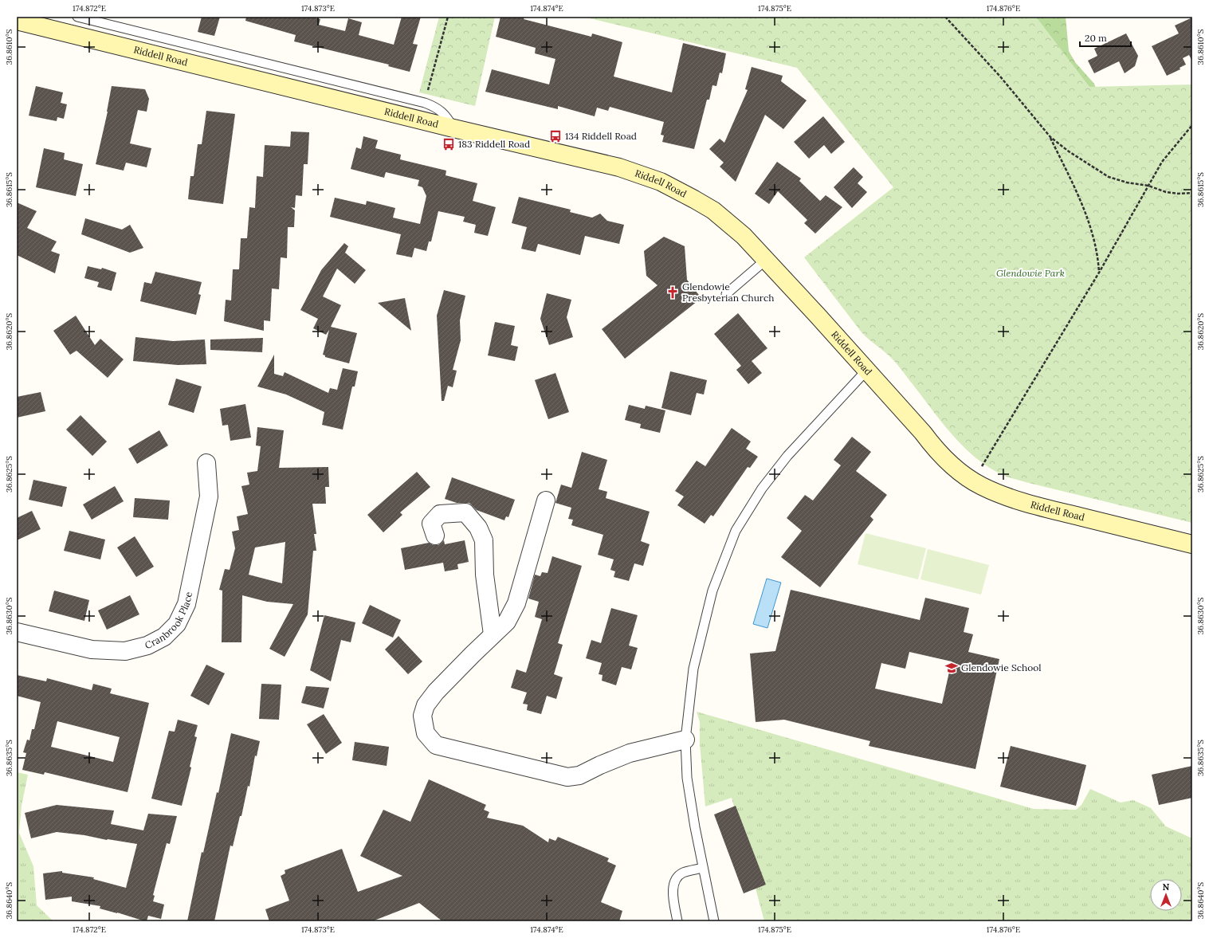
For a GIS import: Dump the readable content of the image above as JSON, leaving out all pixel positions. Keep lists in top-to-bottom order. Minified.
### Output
{"streets":{"street":["Riddell Road","Cranbrook Place"]},"parks":["Glendowie Park"],"places":{"bus stop":["134 Riddell Road","183 Riddell Road"],"church":["Glendowie Presbyterian Church"],"school or university":["Glendowie School"]},"scale_bar":"20 m","north":"top","coordinates":["174.872°E","174.873°E","174.874°E","174.875°E","174.876°E","36.8610°S","36.8615°S","36.8620°S","36.8625°S","36.8630°S","36.8635°S","36.8640°S"]}
